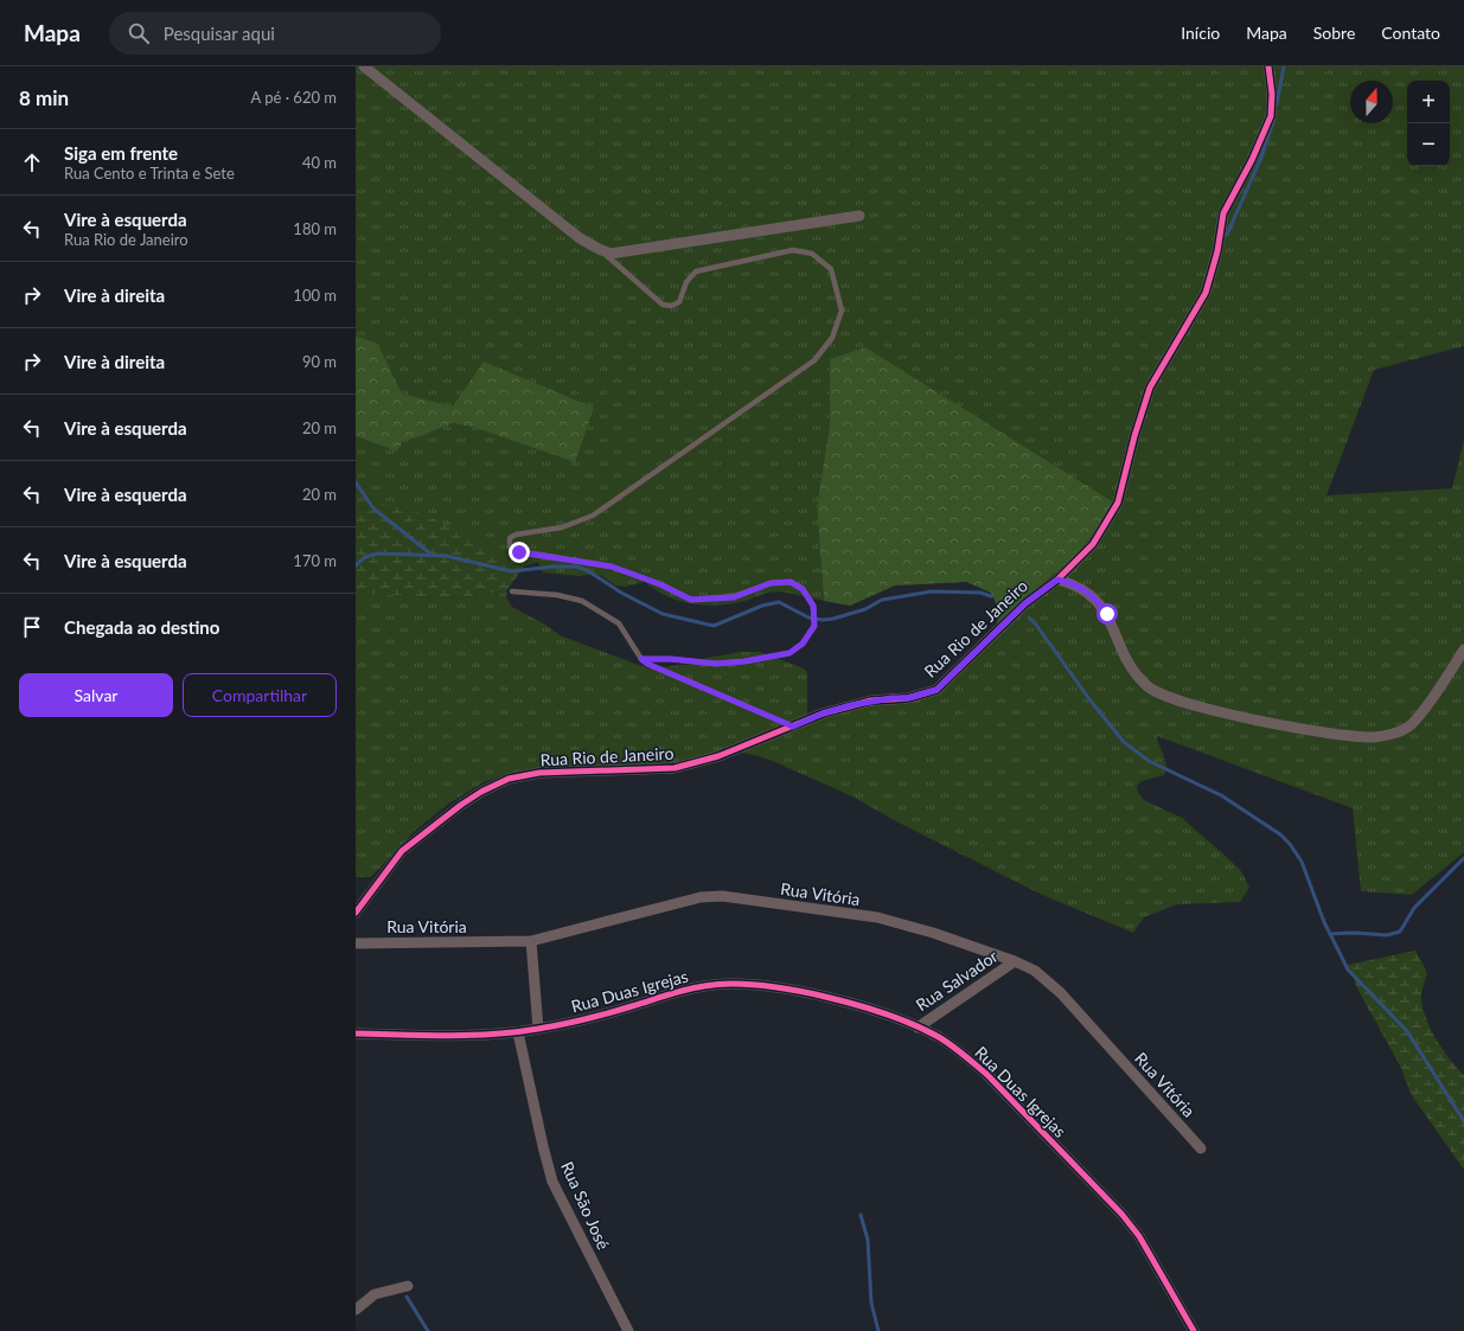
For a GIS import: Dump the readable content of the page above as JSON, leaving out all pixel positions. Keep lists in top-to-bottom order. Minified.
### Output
{"streets":{"street":["Rua Rio de Janeiro","Rua Vitória","Rua Salvador","Rua Duas Igrejas","Rua São José"]},"crossings":[["Rua Vitória","Rua Salvador"],["Rua Salvador","Rua Duas Igrejas"],["Rua Duas Igrejas","Rua São José"]],"north":"top","page":{"header":"Mapa","search":"Pesquisar aqui","nav":["Início","Mapa","Sobre","Contato"],"heading":["8 min","A pé · 620 m"],"map_buttons":["+","−"],"list":[["Siga em frente","Rua Cento e Trinta e Sete","40 m"],["Vire à esquerda","Rua Rio de Janeiro","180 m"],["Vire à direita","100 m"],["Vire à direita","90 m"],["Vire à esquerda","20 m"],["Vire à esquerda","20 m"],["Vire à esquerda","170 m"],"Chegada ao destino"],"buttons":["Salvar","Compartilhar"]}}
